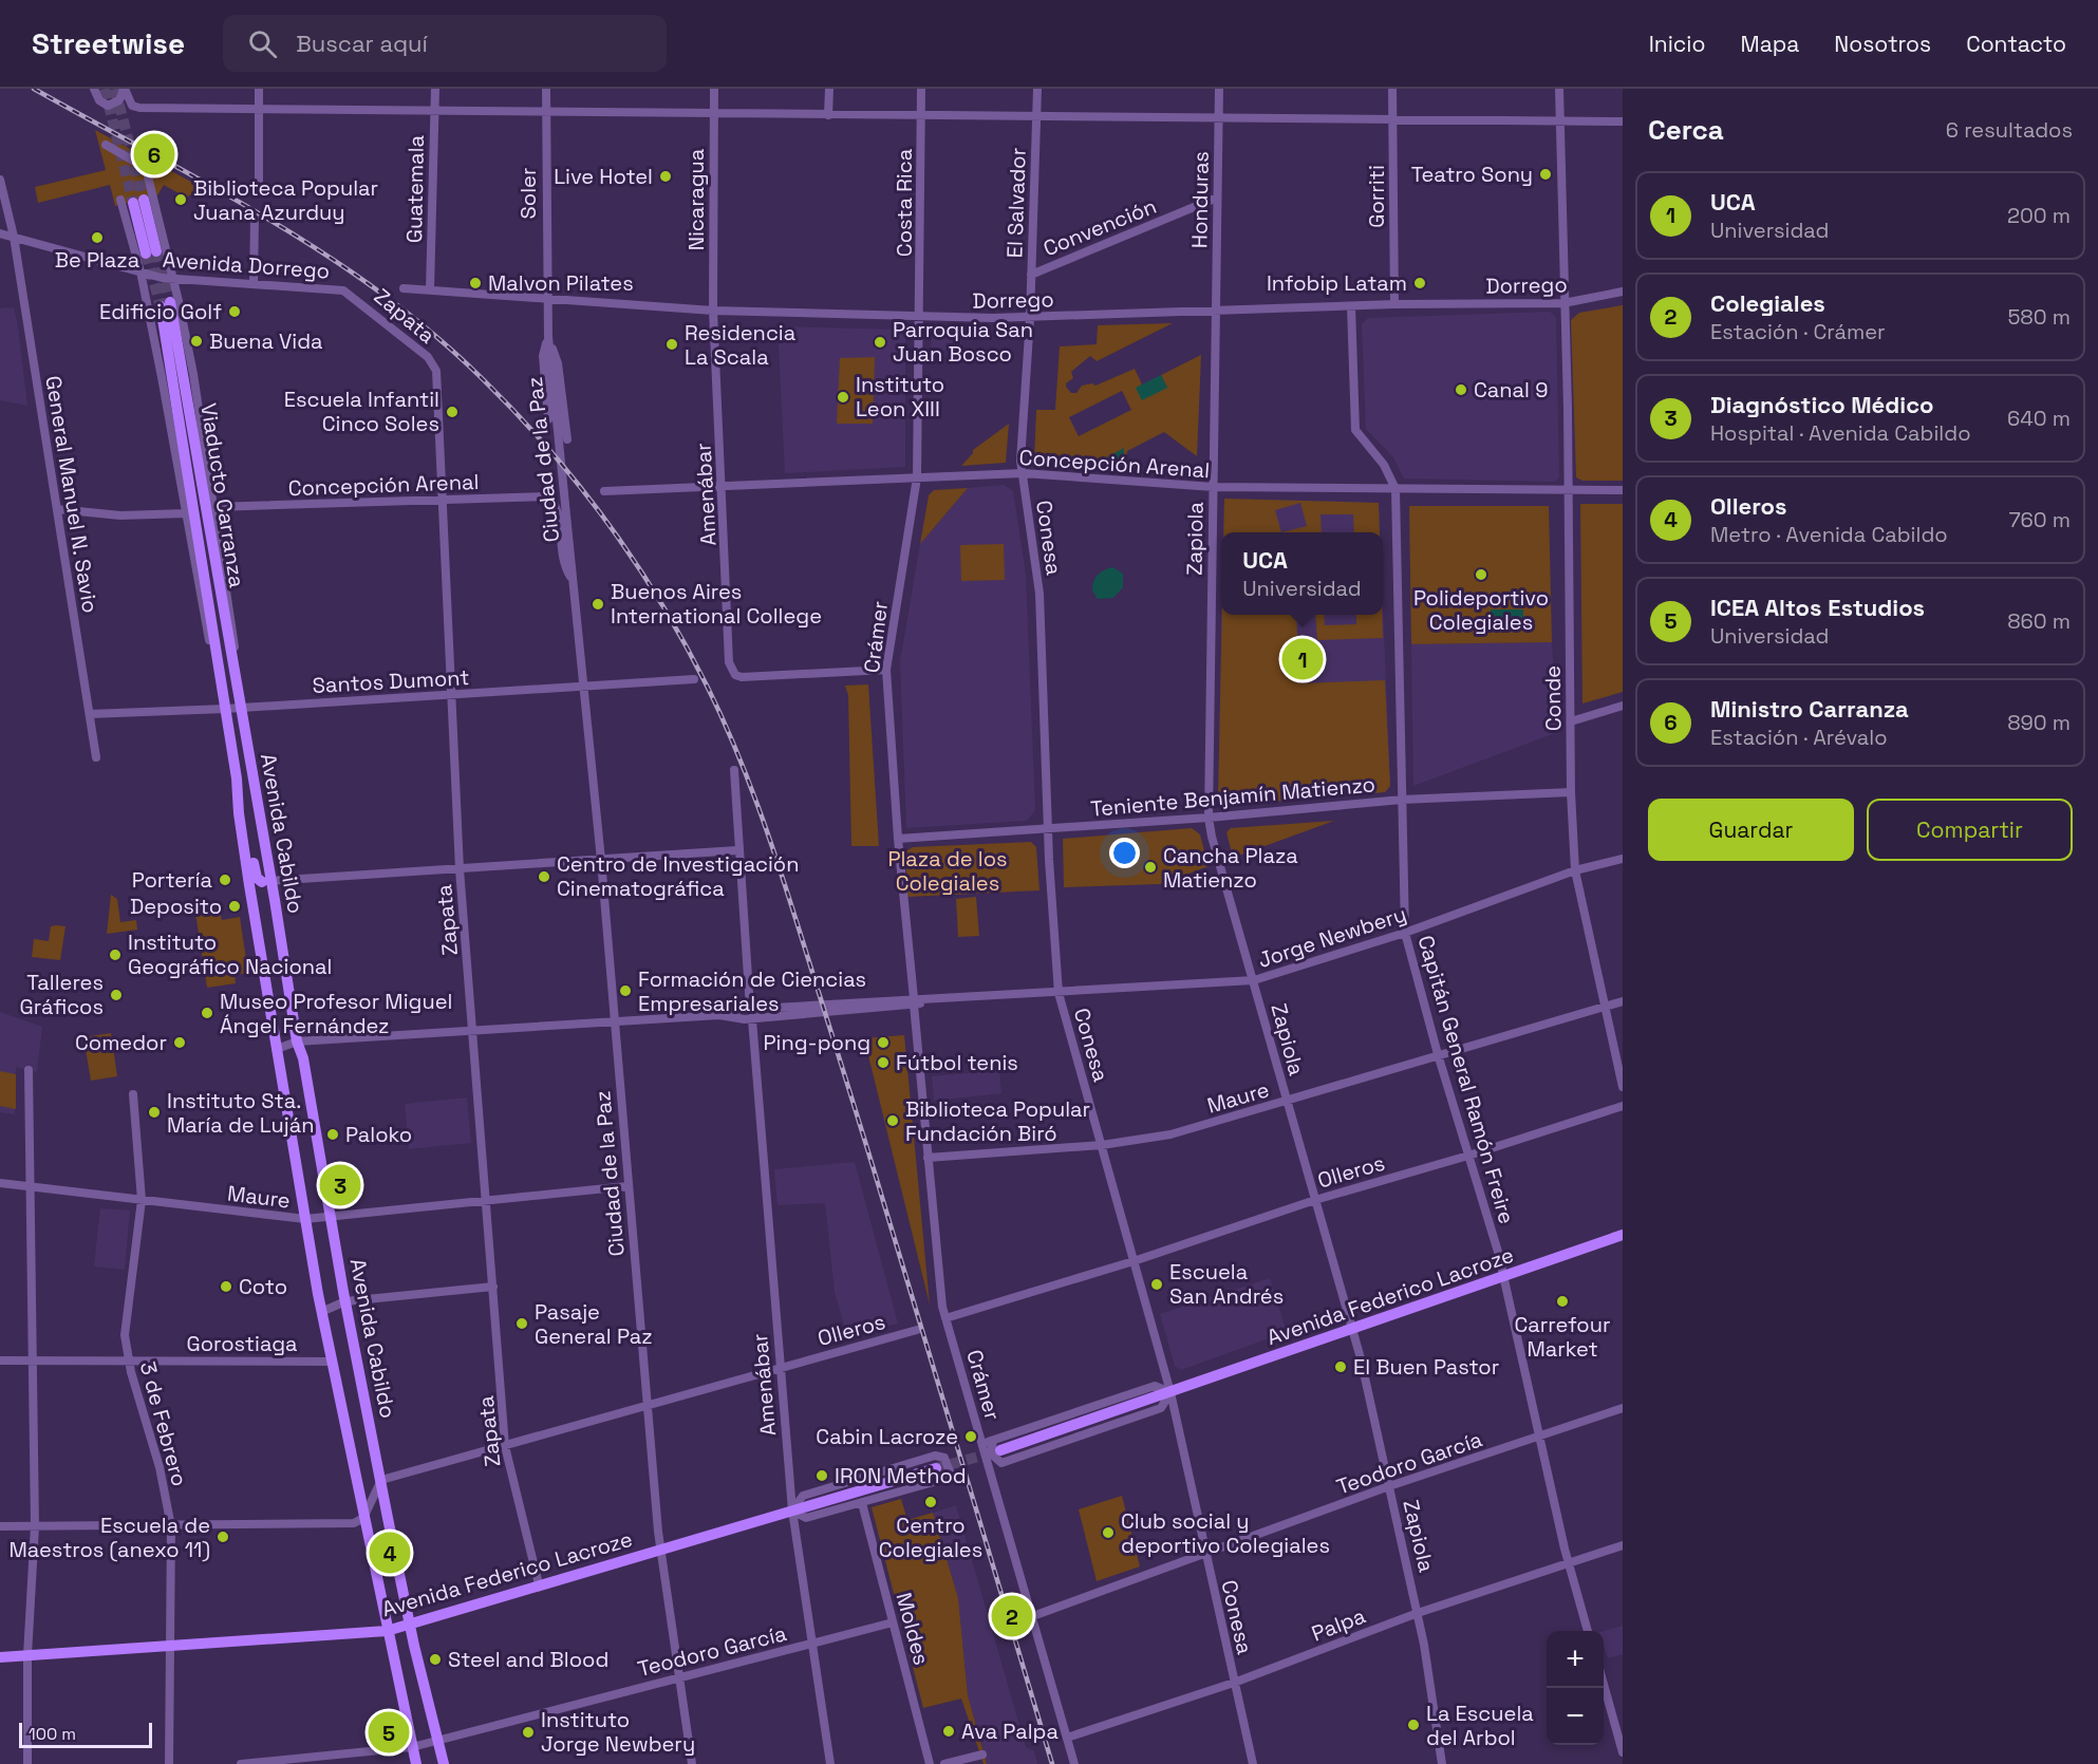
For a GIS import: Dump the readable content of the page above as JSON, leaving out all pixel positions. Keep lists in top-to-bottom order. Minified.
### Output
{"streets":{"main road":["Viaducto Carranza","Avenida Cabildo","Avenida Federico Lacroze"],"street":["Guatemala","Soler","Gorriti","Nicaragua","Honduras","Costa Rica","El Salvador","Convención","Avenida Dorrego","Dorrego","Zapata","Ciudad de la Paz","Concepción Arenal","General Manuel N. Savio","Amenábar","Conesa","Zapiola","Crámer","Santos Dumont","Conde","Teniente Benjamín Matienzo","Jorge Newbery","Capitán General Ramón Freire","Maure","Olleros","Gorostiaga","3 de Febrero","Teodoro García","Palpa","Moldes"]},"crossings":[["Guatemala","Dorrego"],["Soler","Dorrego"],["Soler","Ciudad de la Paz"],["Gorriti","Dorrego"],["Nicaragua","Dorrego"],["Nicaragua","Amenábar"],["Honduras","Convención"],["Honduras","Dorrego"],["Honduras","Zapiola"],["Costa Rica","Dorrego"],["Costa Rica","Crámer"],["El Salvador","Convención"],["El Salvador","Dorrego"],["El Salvador","Conesa"],["Avenida Dorrego","Zapata"],["Avenida Dorrego","General Manuel N. Savio"],["Avenida Dorrego","Avenida Cabildo"],["Dorrego","Ciudad de la Paz"],["Dorrego","Amenábar"],["Dorrego","Conesa"],["Dorrego","Zapiola"],["Dorrego","Crámer"],["Dorrego","Conde"],["Dorrego","Capitán General Ramón Freire"],["Zapata","Concepción Arenal"],["Zapata","Santos Dumont"],["Zapata","Maure"],["Zapata","Olleros"],["Zapata","Avenida Federico Lacroze"],["Zapata","Gorostiaga"],["Ciudad de la Paz","Concepción Arenal"],["Ciudad de la Paz","Santos Dumont"],["Ciudad de la Paz","Maure"],["Ciudad de la Paz","Olleros"],["Ciudad de la Paz","Avenida Federico Lacroze"],["Ciudad de la Paz","Teodoro García"],["Concepción Arenal","Amenábar"],["Concepción Arenal","Conesa"],["Concepción Arenal","Zapiola"],["Concepción Arenal","Crámer"],["Concepción Arenal","Conde"],["Concepción Arenal","Avenida Cabildo"],["Concepción Arenal","Capitán General Ramón Freire"],["General Manuel N. Savio","Santos Dumont"],["Amenábar","Crámer"],["Amenábar","Olleros"],["Amenábar","Avenida Federico Lacroze"],["Amenábar","Teodoro García"],["Viaducto Carranza","Avenida Cabildo"],["Conesa","Teniente Benjamín Matienzo"],["Conesa","Jorge Newbery"],["Conesa","Maure"],["Conesa","Olleros"],["Conesa","Avenida Federico Lacroze"],["Conesa","Teodoro García"],["Conesa","Palpa"],["Zapiola","Teniente Benjamín Matienzo"],["Zapiola","Jorge Newbery"],["Zapiola","Maure"],["Zapiola","Olleros"],["Zapiola","Avenida Federico Lacroze"],["Zapiola","Teodoro García"],["Zapiola","Palpa"],["Crámer","Teniente Benjamín Matienzo"],["Crámer","Jorge Newbery"],["Crámer","Maure"],["Crámer","Olleros"],["Crámer","Avenida Federico Lacroze"],["Crámer","Teodoro García"],["Crámer","Palpa"],["Santos Dumont","Avenida Cabildo"],["Conde","Teniente Benjamín Matienzo"],["Conde","Jorge Newbery"],["Conde","Maure"],["Teniente Benjamín Matienzo","Capitán General Ramón Freire"],["Avenida Cabildo","Maure"],["Avenida Cabildo","Olleros"],["Avenida Cabildo","Avenida Federico Lacroze"],["Avenida Cabildo","Gorostiaga"],["Avenida Cabildo","Teodoro García"],["Jorge Newbery","Capitán General Ramón Freire"],["Capitán General Ramón Freire","Maure"],["Capitán General Ramón Freire","Olleros"],["Capitán General Ramón Freire","Avenida Federico Lacroze"],["Capitán General Ramón Freire","Teodoro García"],["Capitán General Ramón Freire","Palpa"],["Maure","3 de Febrero"],["Avenida Federico Lacroze","3 de Febrero"],["Avenida Federico Lacroze","Moldes"],["Gorostiaga","3 de Febrero"],["Teodoro García","Moldes"]],"parks":["Plaza de los Colegiales"],"places":["Teatro Sony","Live Hotel","Biblioteca Popular Juana Azurduy","Be Plaza","Malvon Pilates","Infobip Latam","Edificio Golf","Buena Vida","Parroquia San Juan Bosco","Residencia La Scala","Canal 9","Instituto Leon XIII","Escuela Infantil Cinco Soles","Polideportivo Colegiales","Buenos Aires International College","Cancha Plaza Matienzo","Centro de Investigación Cinematográfica","Portería","Deposito","Instituto Geográfico Nacional","Formación de Ciencias Empresariales","Talleres Gráficos","Museo Profesor Miguel Ángel Fernández","Comedor","Ping-pong","Fútbol tenis","Instituto Sta. María de Luján","Biblioteca Popular Fundación Biró","Paloko","Escuela San Andrés","Coto","Carrefour Market","Pasaje General Paz","El Buen Pastor","Cabin Lacroze","IRON Method","Centro Colegiales","Club social y deportivo Colegiales","Escuela de Maestros (anexo 11)","Steel and Blood","La Escuela del Arbol","Ava Palpa","Instituto Jorge Newbery"],"scale_bar":"100 m","page":{"header":"Streetwise","search":"Buscar aquí","nav":["Inicio","Mapa","Nosotros","Contacto"],"heading":["Cerca","6 resultados"],"pins":["6","1","3","4","2","5"],"list":[{"mark":"1","name":"UCA","note":"Universidad","value":"200 m"},{"mark":"2","name":"Colegiales","note":"Estación · Crámer","value":"580 m"},{"mark":"3","name":"Diagnóstico Médico","note":"Hospital · Avenida Cabildo","value":"640 m"},{"mark":"4","name":"Olleros","note":"Metro · Avenida Cabildo","value":"760 m"},{"mark":"5","name":"ICEA Altos Estudios","note":"Universidad","value":"860 m"},{"mark":"6","name":"Ministro Carranza","note":"Estación · Arévalo","value":"890 m"}],"popup":["UCA","Universidad"],"buttons":["Guardar","Compartir"],"map_buttons":["+","−"],"scale":"100 m"}}
